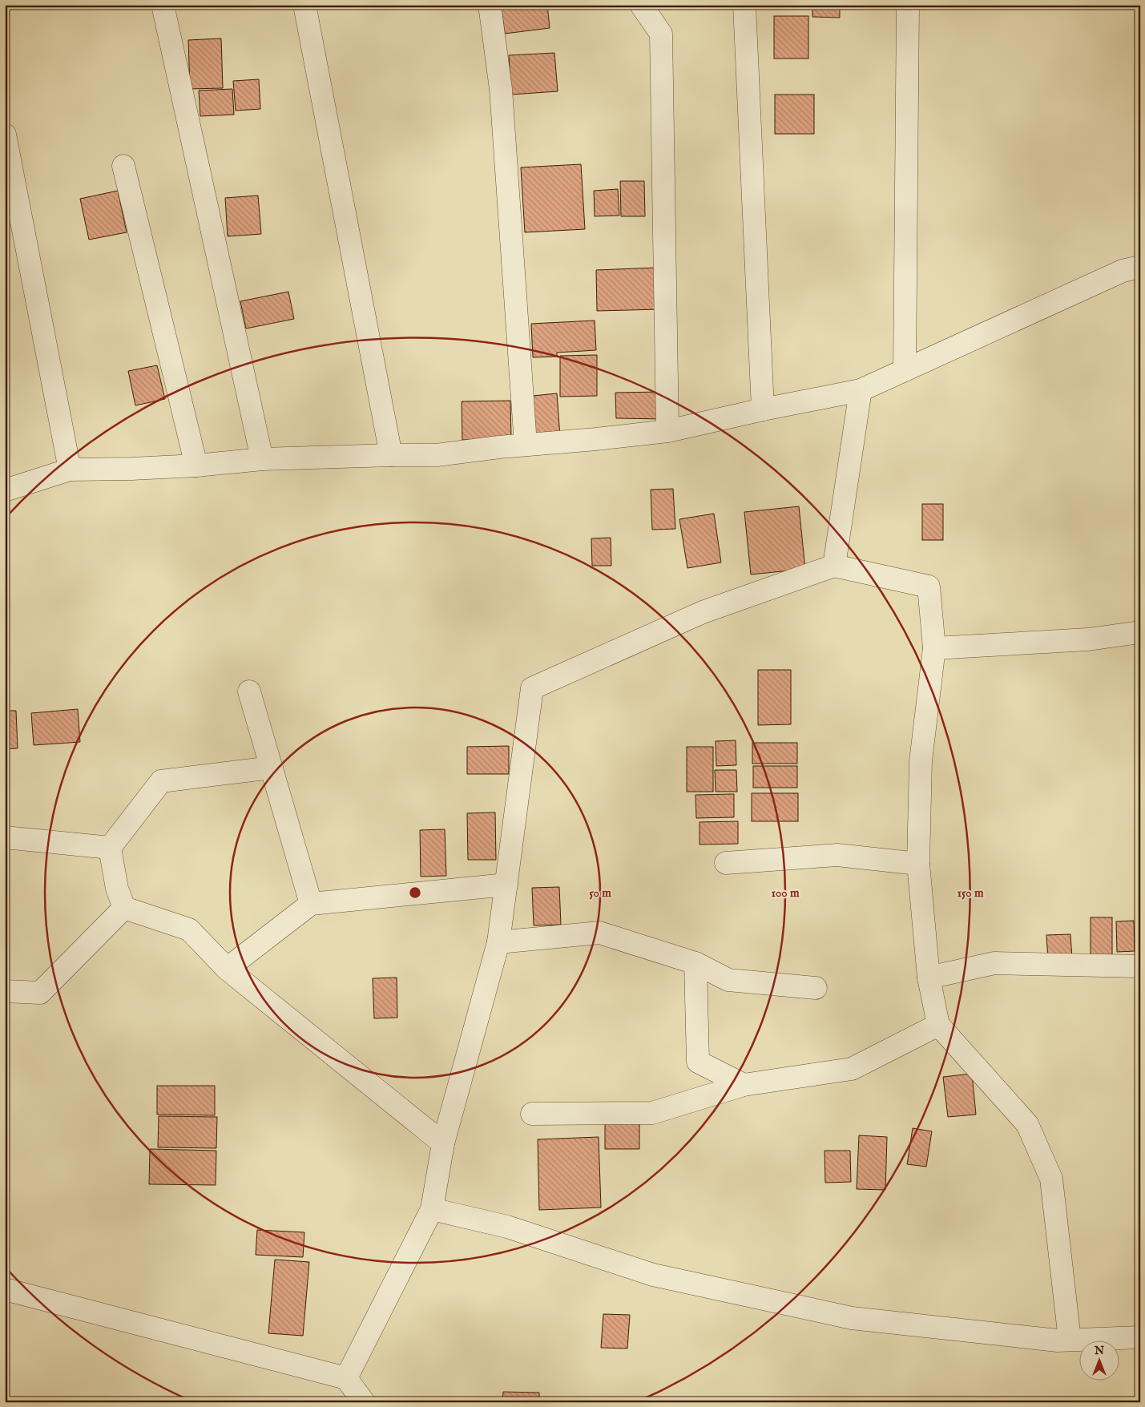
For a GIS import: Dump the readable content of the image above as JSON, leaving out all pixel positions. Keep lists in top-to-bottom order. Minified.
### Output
{"north":"top","rings":["50 m","100 m","150 m"]}
